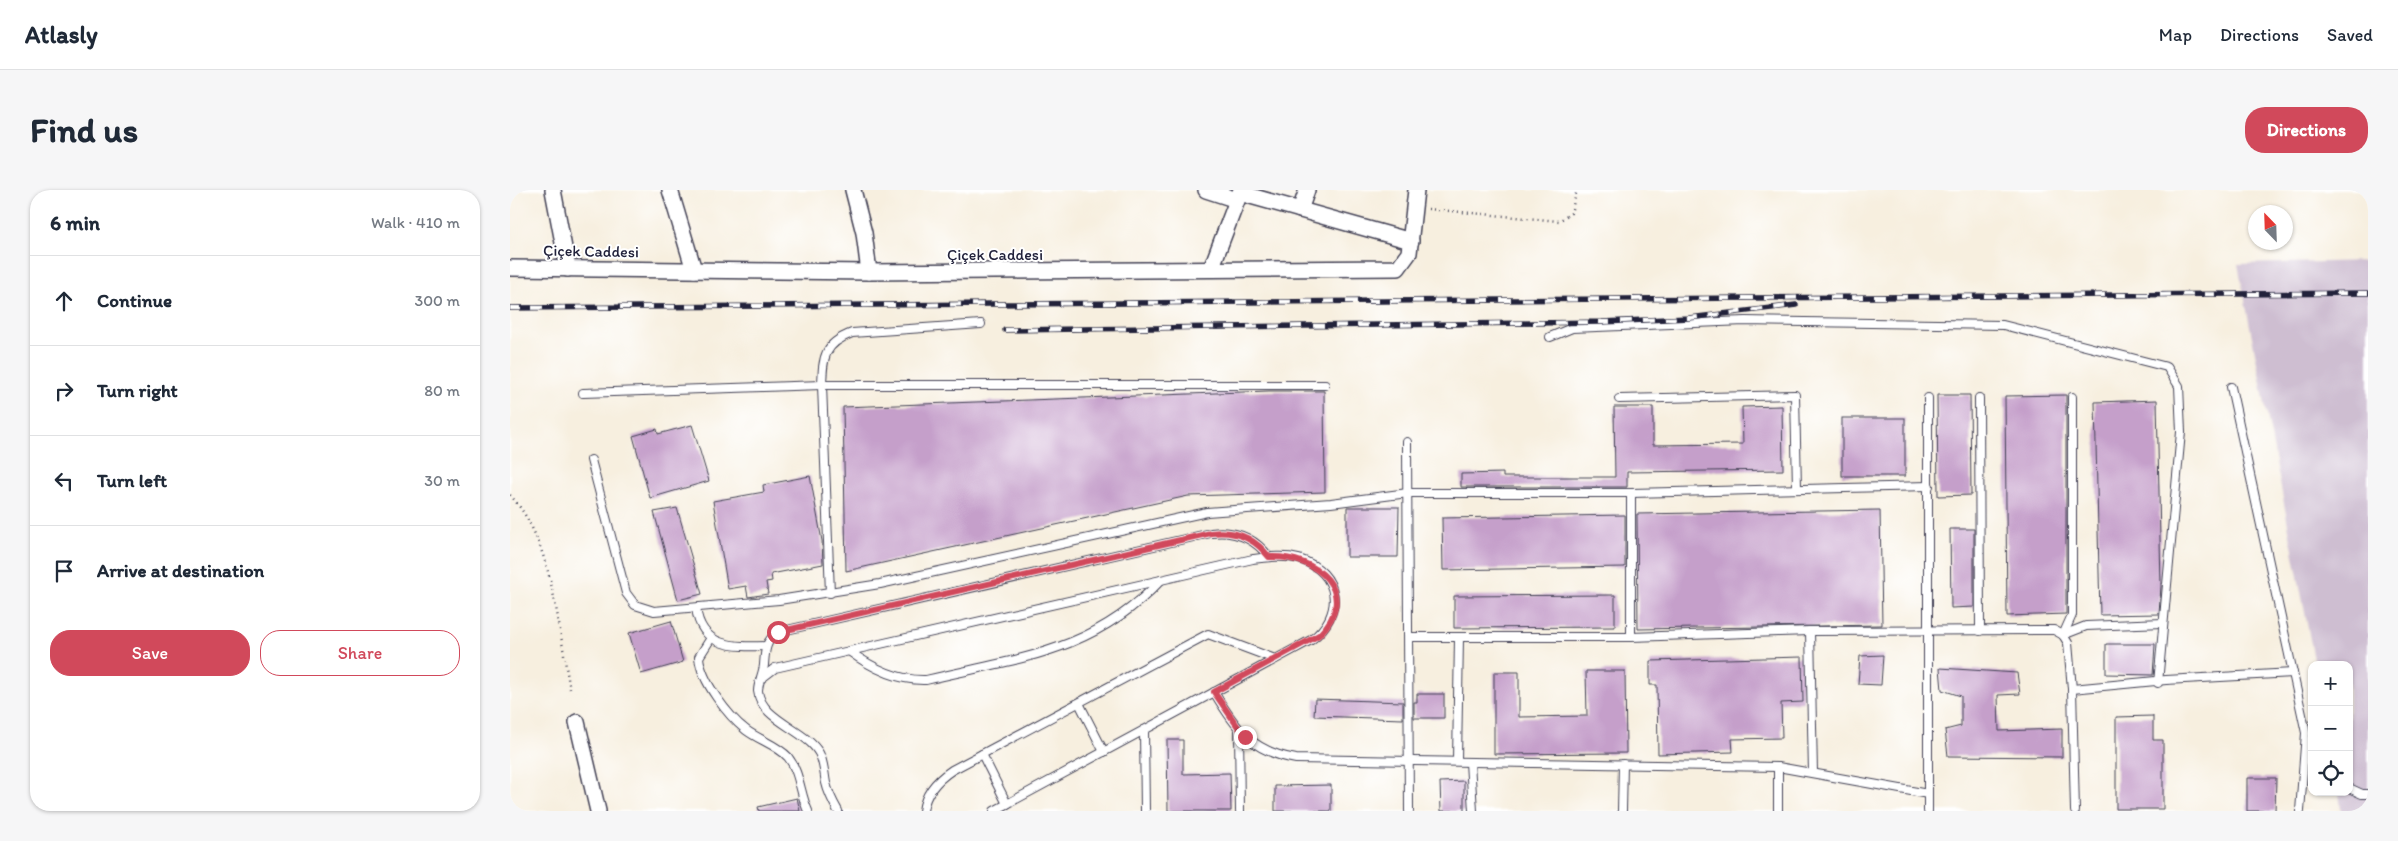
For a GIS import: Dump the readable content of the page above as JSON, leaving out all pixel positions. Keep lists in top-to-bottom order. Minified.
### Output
{"streets":{"street":["Çiçek Caddesi"]},"north":"top left","page":{"header":"Atlasly","nav":["Map","Directions","Saved"],"buttons":["Directions",["Save","Share"]],"title":"Find us","heading":["6 min","Walk · 410 m"],"list":[["Continue","300 m"],["Turn right","80 m"],["Turn left","30 m"],"Arrive at destination"],"map_buttons":["+","−"]}}
